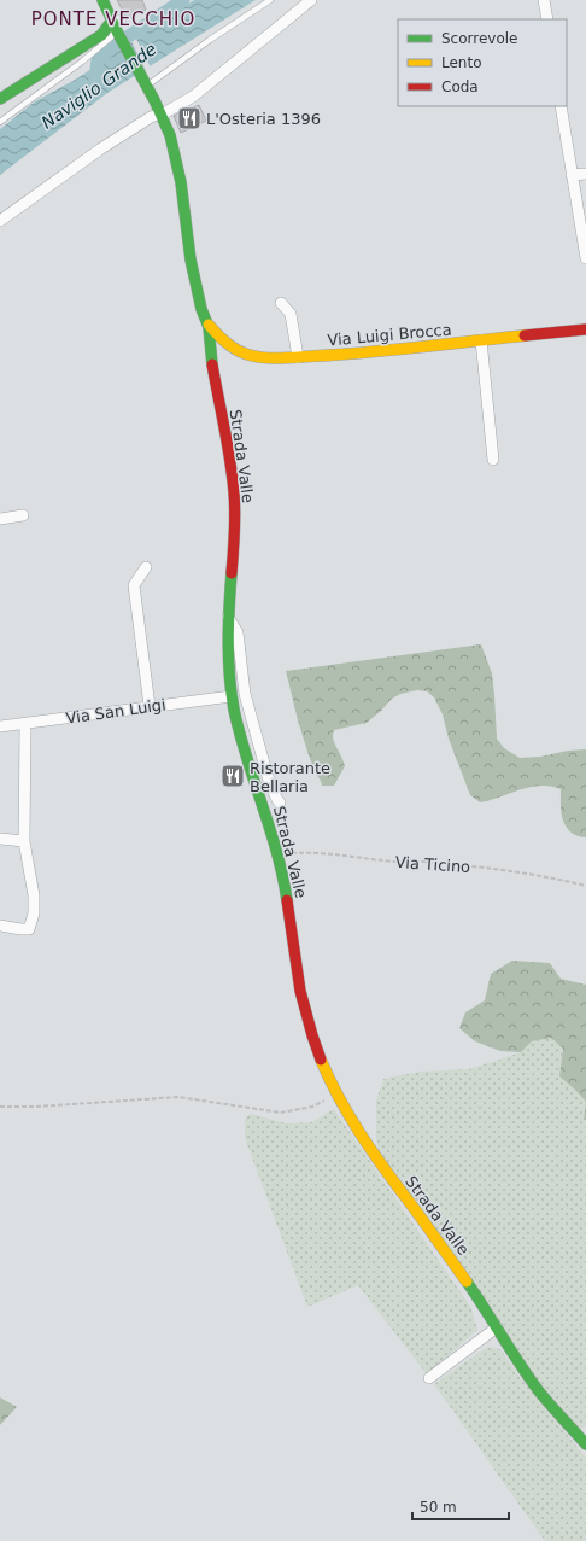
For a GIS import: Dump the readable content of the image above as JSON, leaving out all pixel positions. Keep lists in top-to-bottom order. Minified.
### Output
{"streets":{"street":["Via Luigi Brocca","Strada Valle","Via San Luigi"],"path":["Via Ticino"]},"crossings":[["Via Luigi Brocca","Strada Valle"],["Strada Valle","Via San Luigi"],["Strada Valle","Via Ticino"]],"districts":["PONTE VECCHIO"],"water":["Naviglio Grande"],"places":{"restaurant":["L'Osteria 1396","Ristorante Bellaria"]},"legend":["Scorrevole","Lento","Coda"],"scale_bar":"50 m"}
